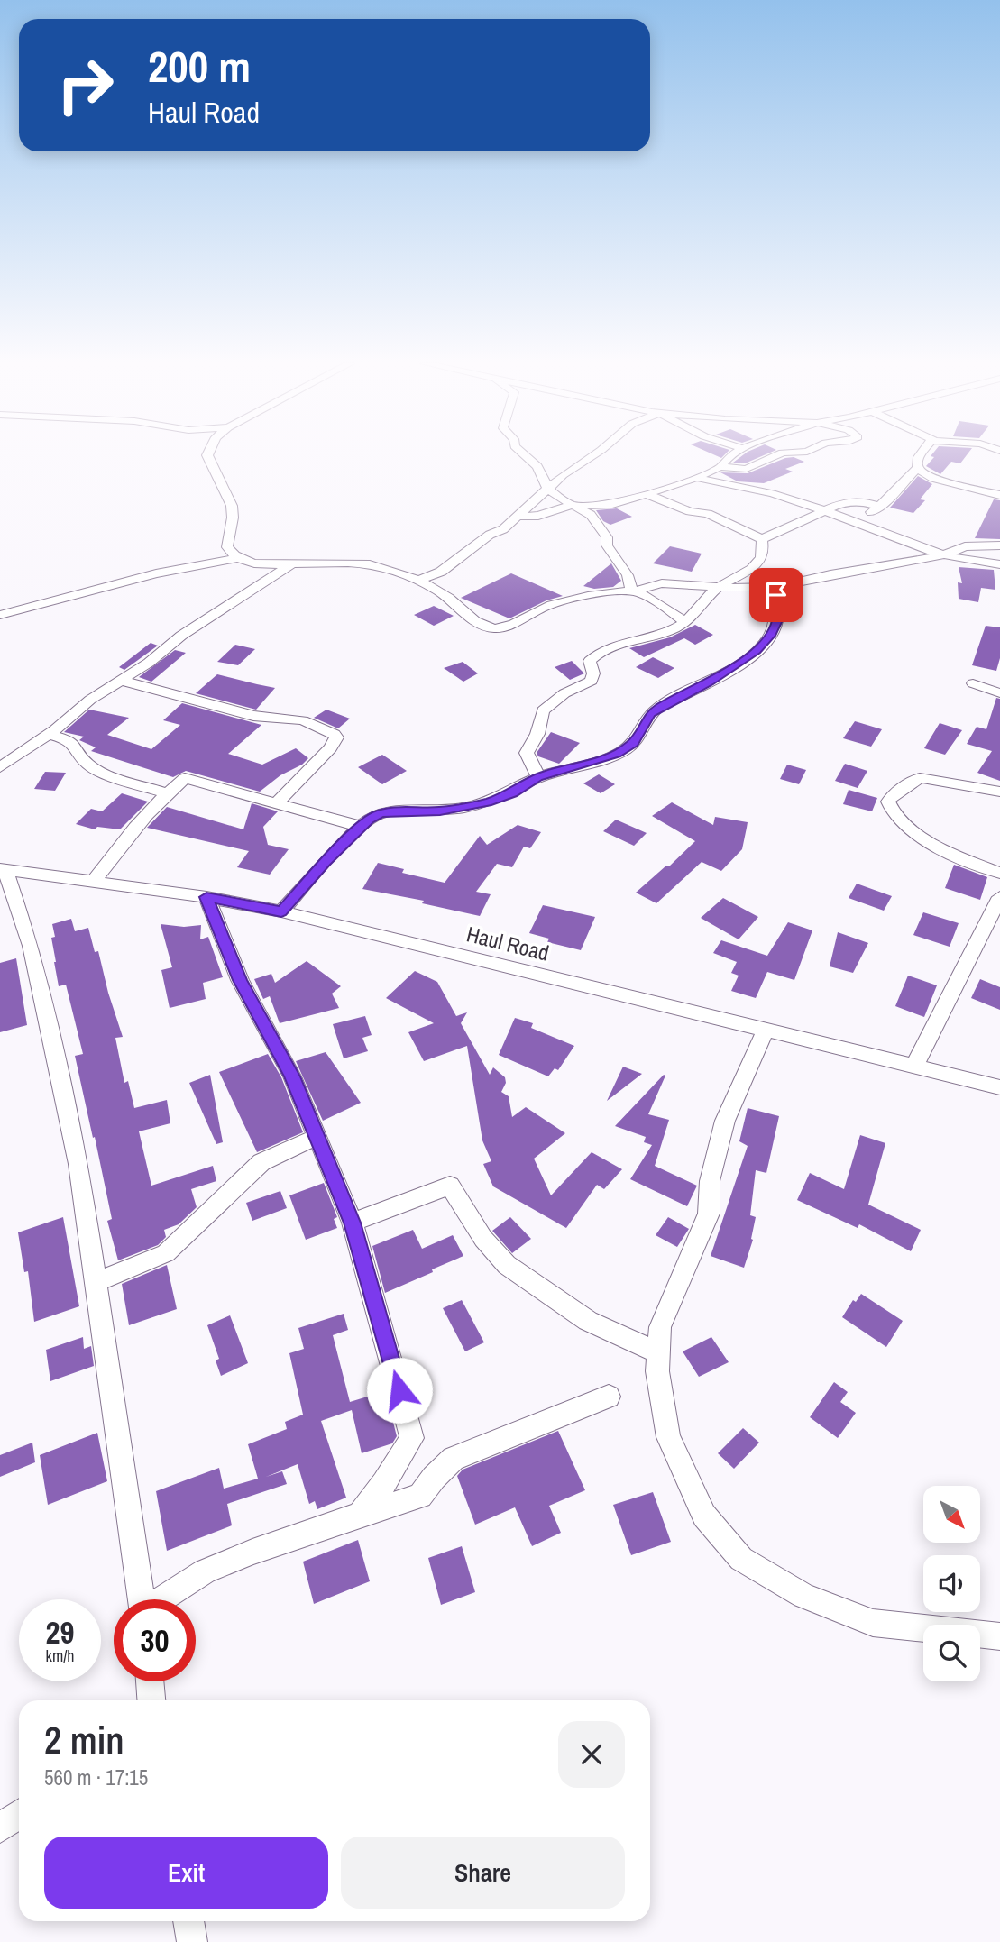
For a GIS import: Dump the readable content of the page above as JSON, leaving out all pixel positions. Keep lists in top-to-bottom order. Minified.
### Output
{"streets":{"street":["Haul Road"]},"north":"bottom right","page":{"turn":["200 m","Haul Road"],"speed":"29 km/h","limit":"30","heading":["2 min","560 m · 17:15"],"buttons":["Exit","Share"]}}
